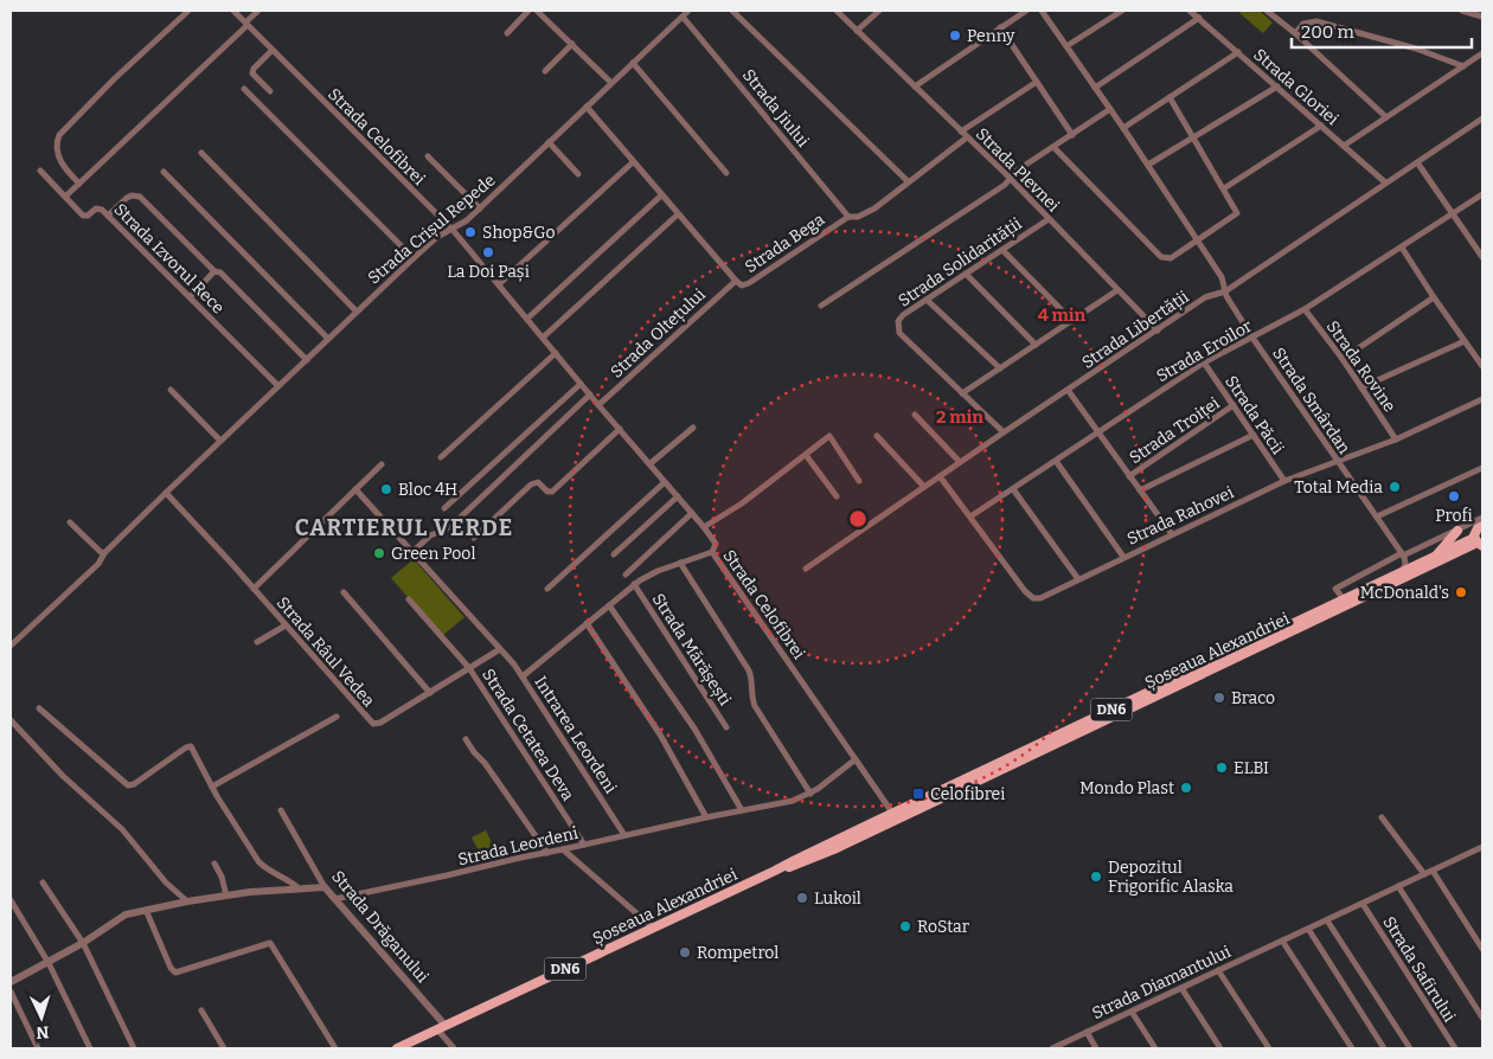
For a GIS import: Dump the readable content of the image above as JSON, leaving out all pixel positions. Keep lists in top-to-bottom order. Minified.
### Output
{"streets":{"main road":["Șoseaua Alexandriei","DN6"],"street":["Strada Gloriei","Strada Jiului","Strada Celofibrei","Strada Plevnei","Strada Crișul Repede","Strada Bega","Strada Izvorul Rece","Strada Solidarității","Strada Libertății","Strada Oltețului","Strada Eroilor","Strada Rovine","Strada Smârdan","Strada Păcii","Strada Troiței","Strada Rahovei","Strada Mărășești","Strada Râul Vedea","Strada Cetatea Deva","Intrarea Leordeni","Strada Leordeni","Strada Drăganului","Strada Safirului","Strada Diamantului"]},"crossings":[["Strada Gloriei","Strada Libertății"],["Strada Jiului","Strada Crișul Repede"],["Strada Jiului","Strada Bega"],["Strada Celofibrei","Strada Crișul Repede"],["Strada Celofibrei","Strada Oltețului"],["Strada Celofibrei","Strada Mărășești"],["Strada Celofibrei","Șoseaua Alexandriei"],["Strada Celofibrei","Strada Leordeni"],["Strada Plevnei","Strada Bega"],["Strada Plevnei","Strada Solidarității"],["Strada Plevnei","Strada Libertății"],["Strada Crișul Repede","Strada Izvorul Rece"],["Strada Crișul Repede","Strada Râul Vedea"],["Strada Bega","Strada Oltețului"],["Strada Solidarității","Strada Libertății"],["Strada Libertății","Strada Smârdan"],["Strada Libertății","Strada Rahovei"],["Strada Eroilor","Strada Rovine"],["Strada Eroilor","Strada Smârdan"],["Strada Eroilor","Strada Păcii"],["Strada Eroilor","Strada Rahovei"],["Strada Rovine","Strada Rahovei"],["Strada Smârdan","Strada Rahovei"],["Strada Păcii","Strada Troiței"],["Strada Păcii","Strada Rahovei"],["Strada Mărășești","Intrarea Leordeni"],["Strada Mărășești","Strada Leordeni"],["Șoseaua Alexandriei","DN6"],["Șoseaua Alexandriei","Strada Drăganului"],["DN6","Strada Drăganului"],["Strada Cetatea Deva","Strada Leordeni"],["Intrarea Leordeni","Strada Leordeni"],["Strada Leordeni","Strada Drăganului"],["Strada Safirului","Strada Diamantului"]],"districts":["CARTIERUL VERDE"],"places":{"other":["Penny","Shop&Go","La Doi Pași","Total Media","Bloc 4H","Profi","Green Pool","McDonald's","Braco","ELBI","Mondo Plast","Depozitul Frigorific Alaska","Lukoil","RoStar","Rompetrol"],"transit":["Celofibrei"]},"scale_bar":"200 m","north":"bottom","rings":["4 min","2 min"]}
